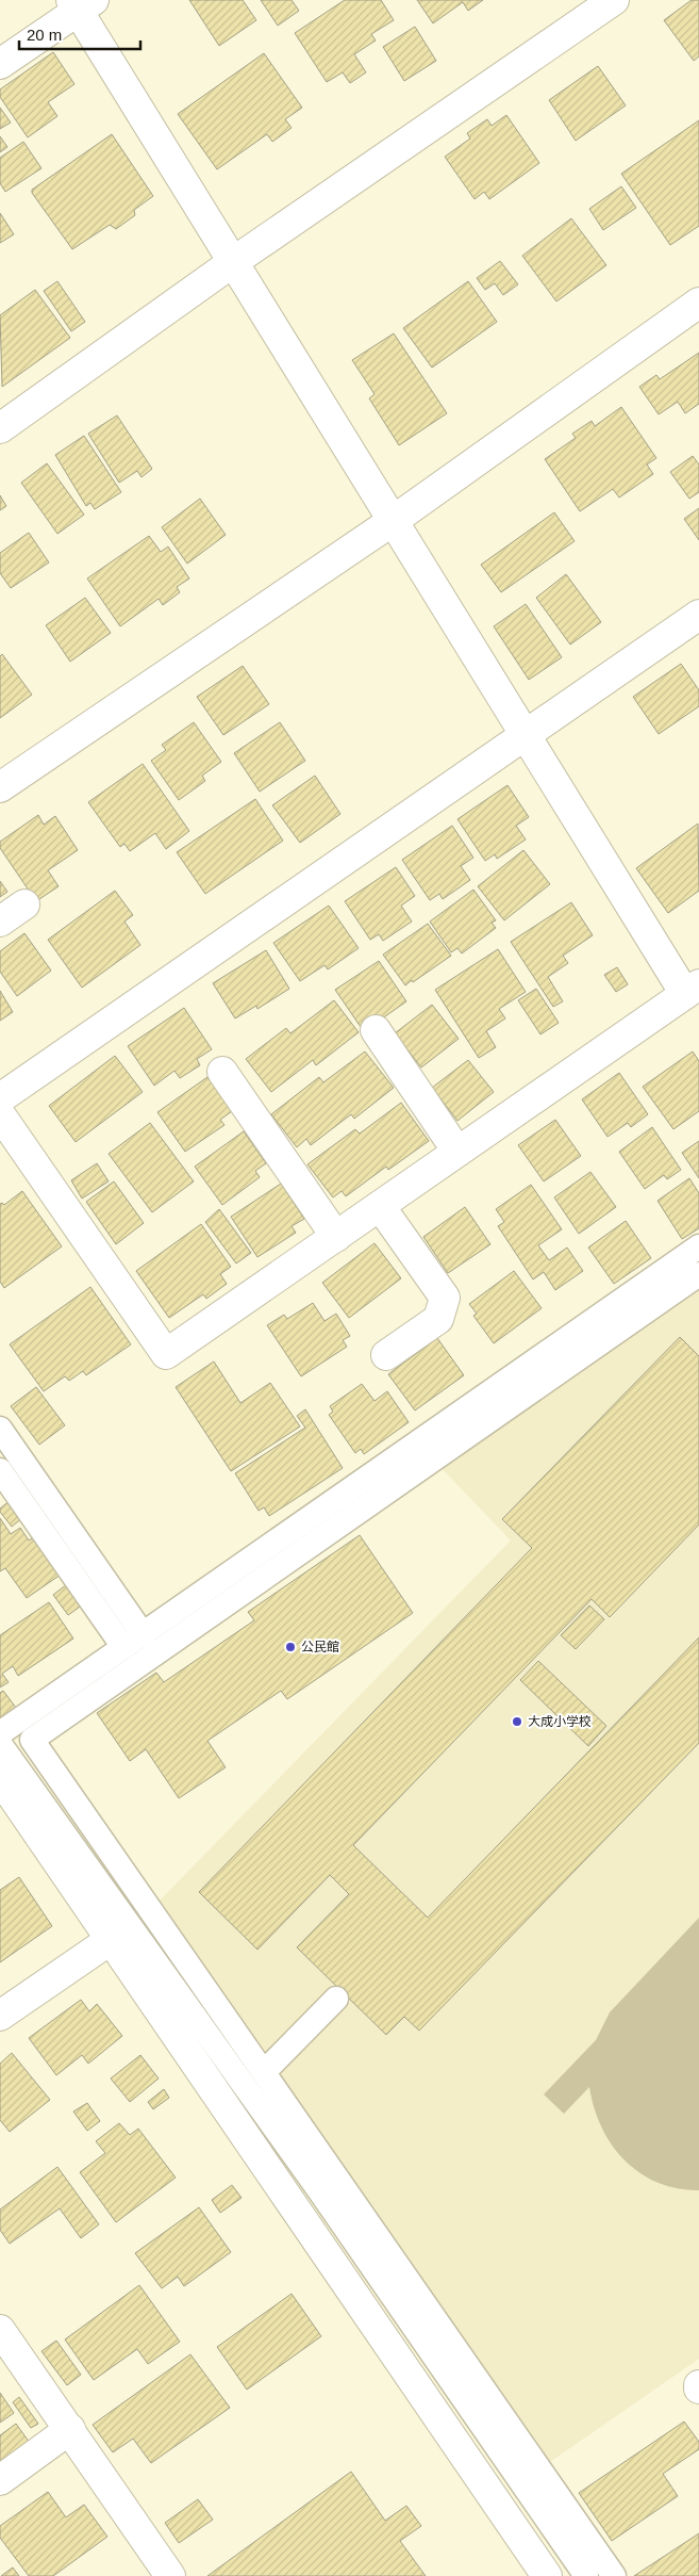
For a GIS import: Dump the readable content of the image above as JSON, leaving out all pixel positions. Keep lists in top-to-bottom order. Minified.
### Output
{"places":["公民館","大成小学校"],"scale_bar":"20 m"}
